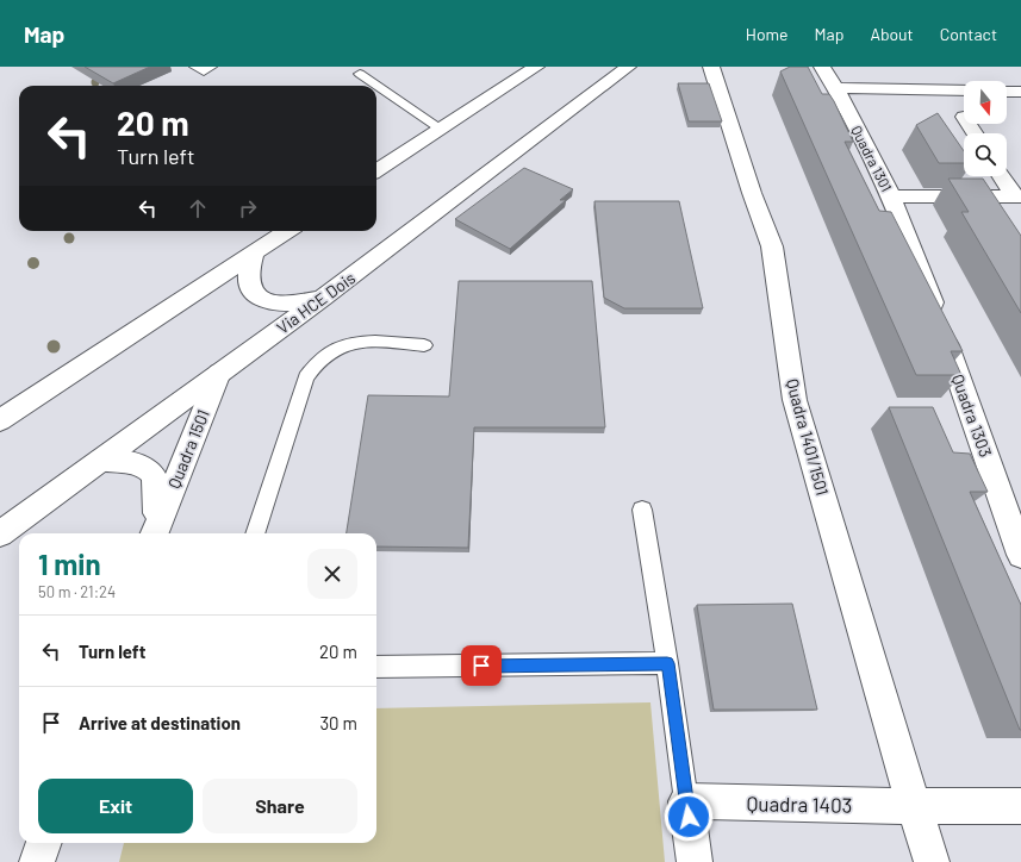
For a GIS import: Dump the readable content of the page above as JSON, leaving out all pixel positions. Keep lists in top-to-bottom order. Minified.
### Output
{"streets":{"street":["Quadra 1301","Via HCE Dois","Quadra 1303","Quadra 1401/1501","Quadra 1501","Quadra 1403"]},"crossings":[["Quadra 1301","Quadra 1303"],["Via HCE Dois","Quadra 1501"],["Quadra 1401/1501","Quadra 1403"]],"north":"bottom","page":{"header":"Map","nav":["Home","Map","About","Contact"],"turn":["20 m","Turn left"],"heading":["1 min","50 m · 21:24"],"list":[{"name":"Turn left","value":"20 m"},{"name":"Arrive at destination","value":"30 m"}],"buttons":["Exit","Share"]}}
